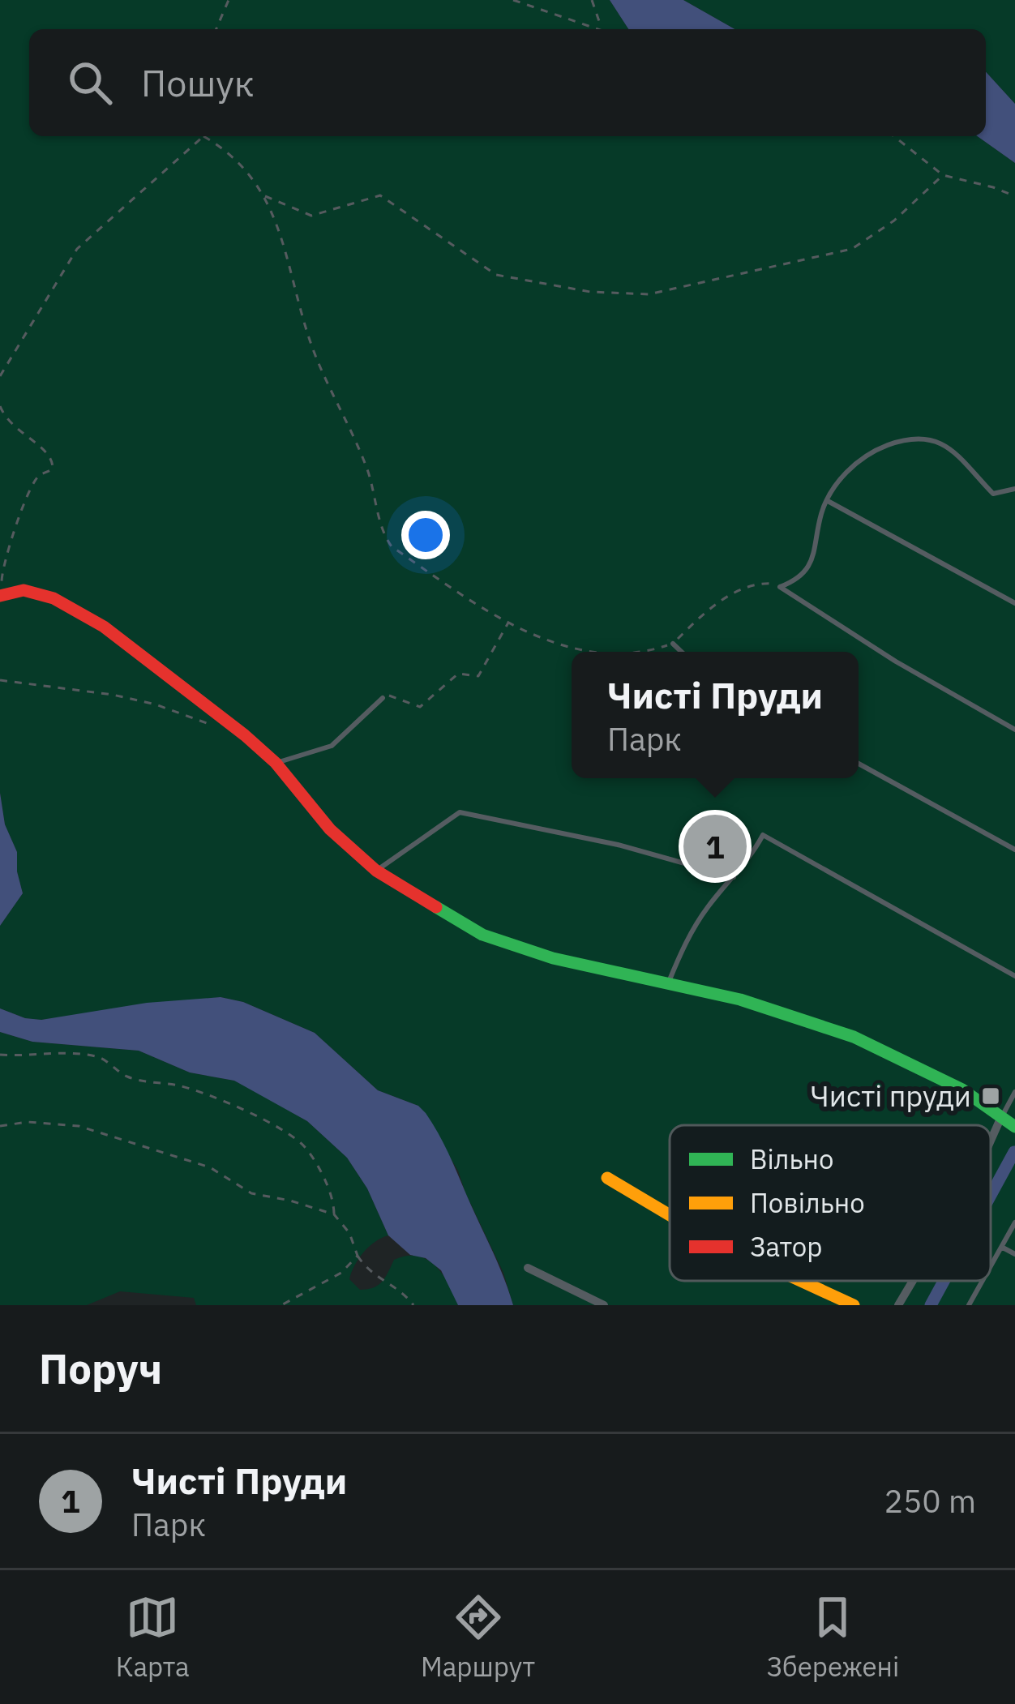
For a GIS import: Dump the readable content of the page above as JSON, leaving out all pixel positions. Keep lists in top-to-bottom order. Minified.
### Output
{"places":{"transit":["Чисті пруди"]},"legend":["Вільно","Повільно","Затор"],"page":{"search":"Пошук","popup":["Чисті Пруди","Парк"],"pins":"1","heading":"Поруч","list":[{"mark":"1","name":"Чисті Пруди","note":"Парк","value":"250 m"}],"nav":["Карта","Маршрут","Збережені"]}}
